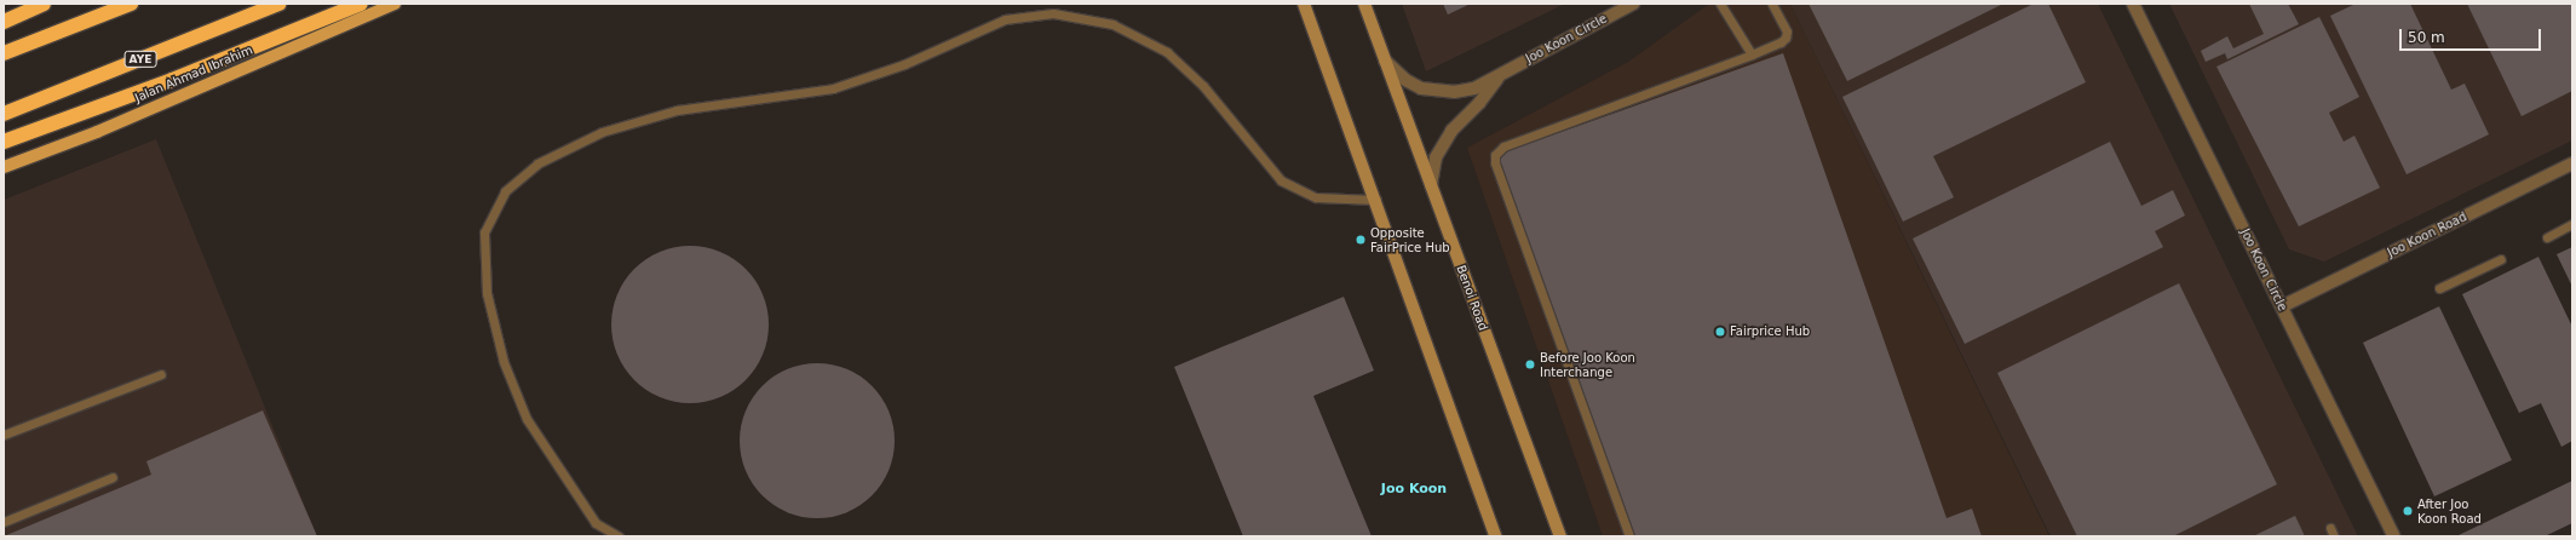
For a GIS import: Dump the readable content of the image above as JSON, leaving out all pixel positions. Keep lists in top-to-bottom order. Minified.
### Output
{"streets":{"highway":["AYE"],"main road":["Jalan Ahmad Ibrahim","Benoi Road"],"street":["Joo Koon Circle","Joo Koon Road"]},"crossings":[["Joo Koon Circle","Joo Koon Road"],["Joo Koon Circle","Benoi Road"]],"districts":["Joo Koon"],"places":["Opposite FairPrice Hub","Fairprice Hub","Before Joo Koon Interchange","After Joo Koon Road"],"scale_bar":"50 m"}
